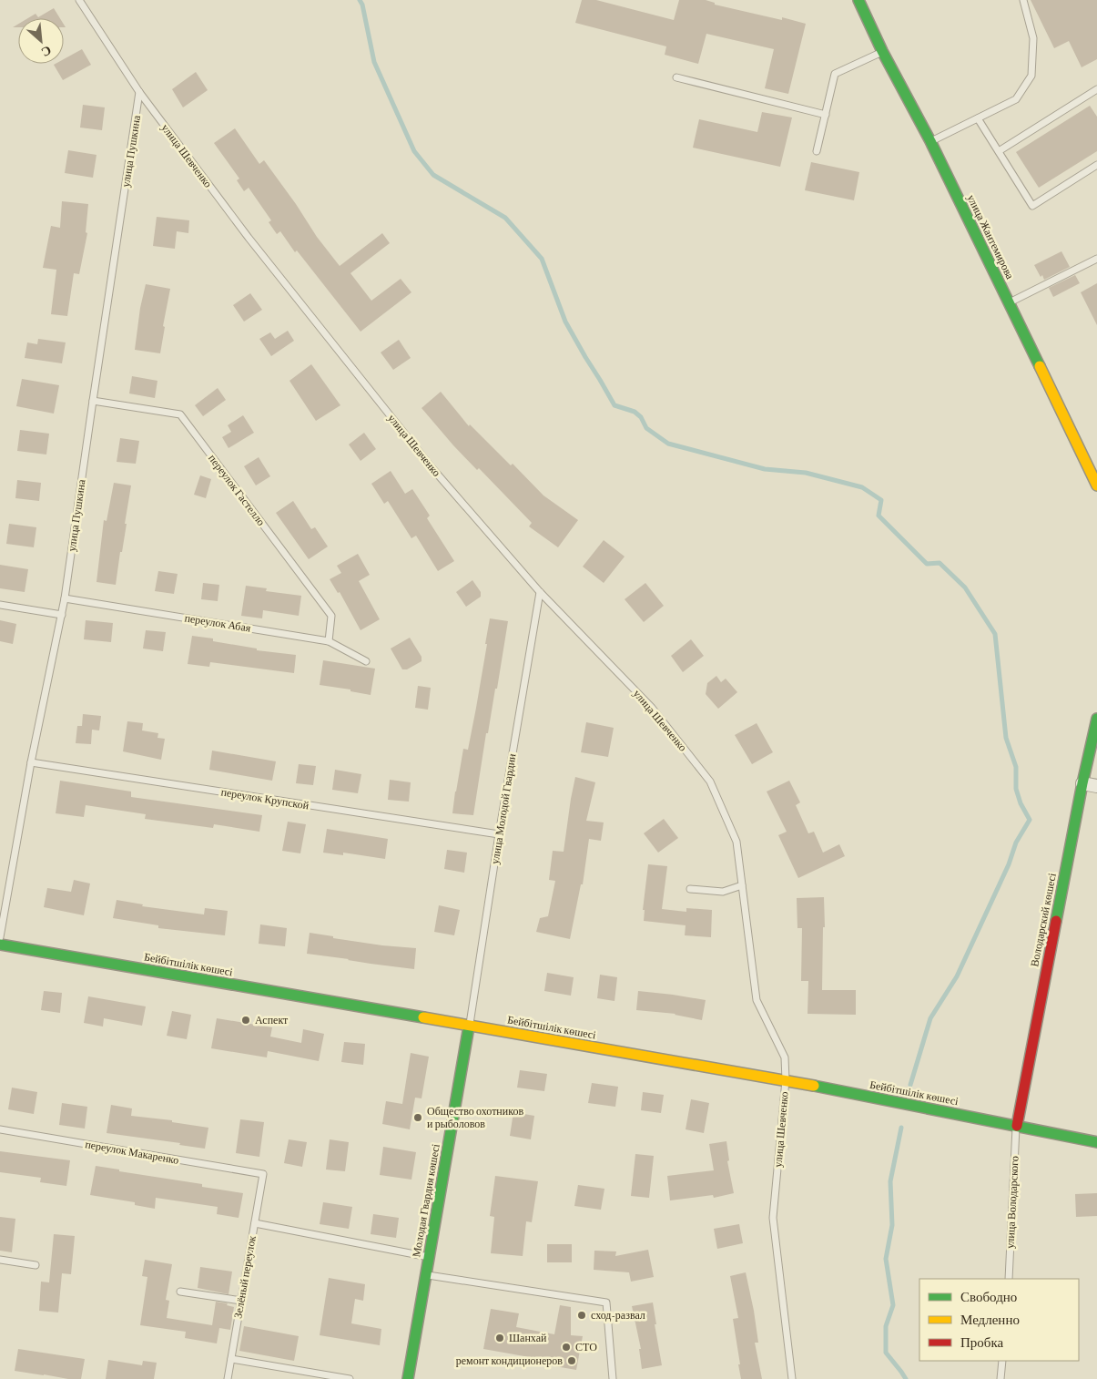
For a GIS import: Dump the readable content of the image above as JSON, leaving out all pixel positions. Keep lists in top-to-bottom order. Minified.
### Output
{"streets":{"street":["улица Жантемирова","Володарский көшесі","Бейбітшілік көшесі","Молодая Гвардия көшесі"],"lane":["улица Пушкина","улица Шевченко","переулок Гастелло","переулок Абая","переулок Крупской","улица Молодой Гвардии","переулок Макаренко","улица Володарского","Зелёный переулок"]},"crossings":[["улица Пушкина","улица Шевченко"],["улица Пушкина","переулок Гастелло"],["улица Пушкина","переулок Абая"],["улица Пушкина","переулок Крупской"],["улица Шевченко","улица Молодой Гвардии"],["улица Шевченко","Бейбітшілік көшесі"],["переулок Гастелло","переулок Абая"],["переулок Крупской","улица Молодой Гвардии"],["улица Молодой Гвардии","Бейбітшілік көшесі"],["улица Молодой Гвардии","Молодая Гвардия көшесі"],["Володарский көшесі","Бейбітшілік көшесі"],["Володарский көшесі","улица Володарского"],["Бейбітшілік көшесі","Молодая Гвардия көшесі"],["Бейбітшілік көшесі","улица Володарского"],["переулок Макаренко","Зелёный переулок"]],"places":["Аспект","Общество охотников и рыболовов","сход-развал","Шанхай","СТО","ремонт кондиционеров"],"legend":["Свободно","Медленно","Пробка"],"north":"bottom right"}
